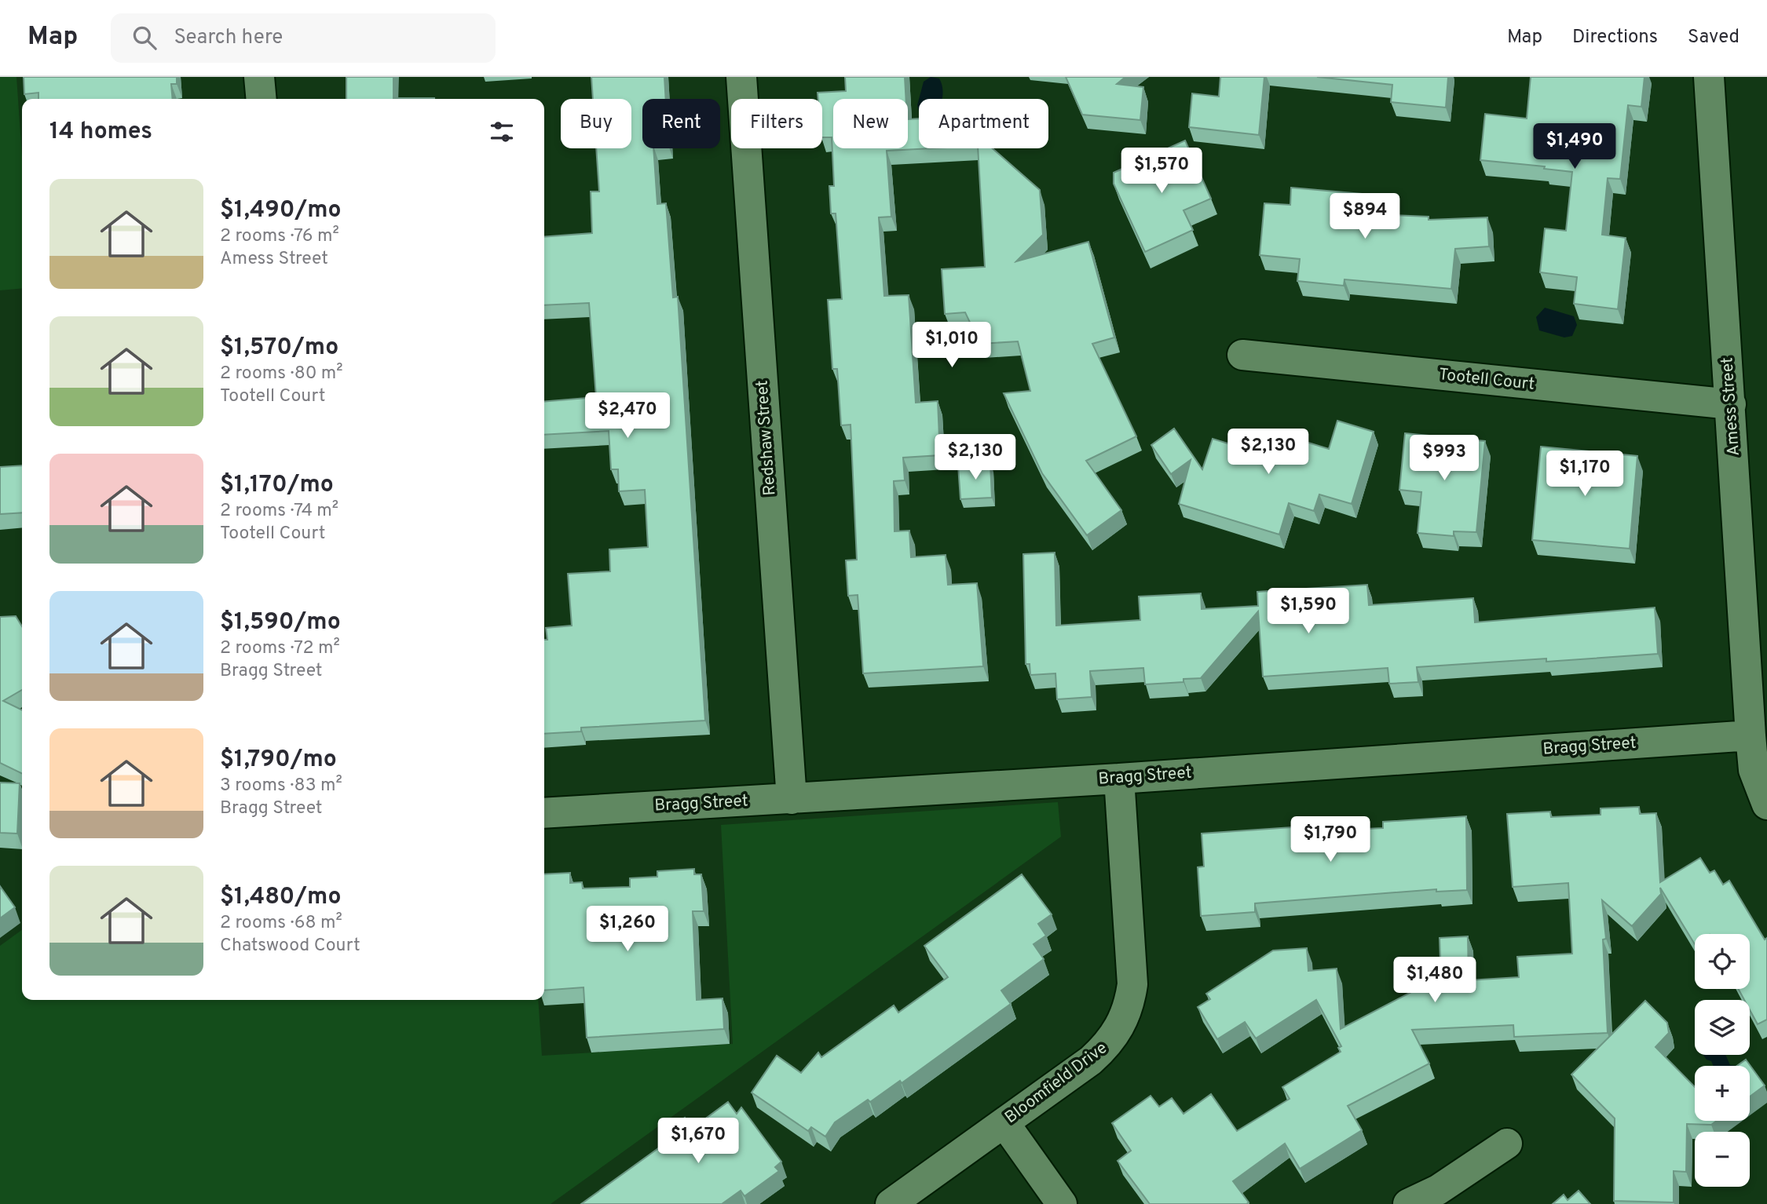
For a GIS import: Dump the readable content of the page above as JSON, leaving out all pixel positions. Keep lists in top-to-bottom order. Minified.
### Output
{"streets":{"street":["Tootell Court","Amess Street","Redshaw Street","Bragg Street","Bloomfield Drive"]},"crossings":[["Tootell Court","Amess Street"],["Amess Street","Bragg Street"],["Redshaw Street","Bragg Street"],["Bragg Street","Bloomfield Drive"]],"page":{"header":"Map","search":"Search here","nav":["Map","Directions","Saved"],"chip":["Buy","Rent","Filters","New","Apartment"],"heading":"14 homes","price":["$1,490","$1,570","$894","$1,010","$2,470","$2,130","$2,130","$993","$1,170","$1,590","$1,790","$1,260","$1,480","$1,670"],"list":[{"name":"$1,490/mo","note":"2 rooms · 76 m² · Amess Street"},{"name":"$1,570/mo","note":"2 rooms · 80 m² · Tootell Court"},{"name":"$1,170/mo","note":"2 rooms · 74 m² · Tootell Court"},{"name":"$1,590/mo","note":"2 rooms · 72 m² · Bragg Street"},{"name":"$1,790/mo","note":"3 rooms · 83 m² · Bragg Street"},{"name":"$1,480/mo","note":"2 rooms · 68 m² · Chatswood Court"}],"map_buttons":["+","−"]}}
